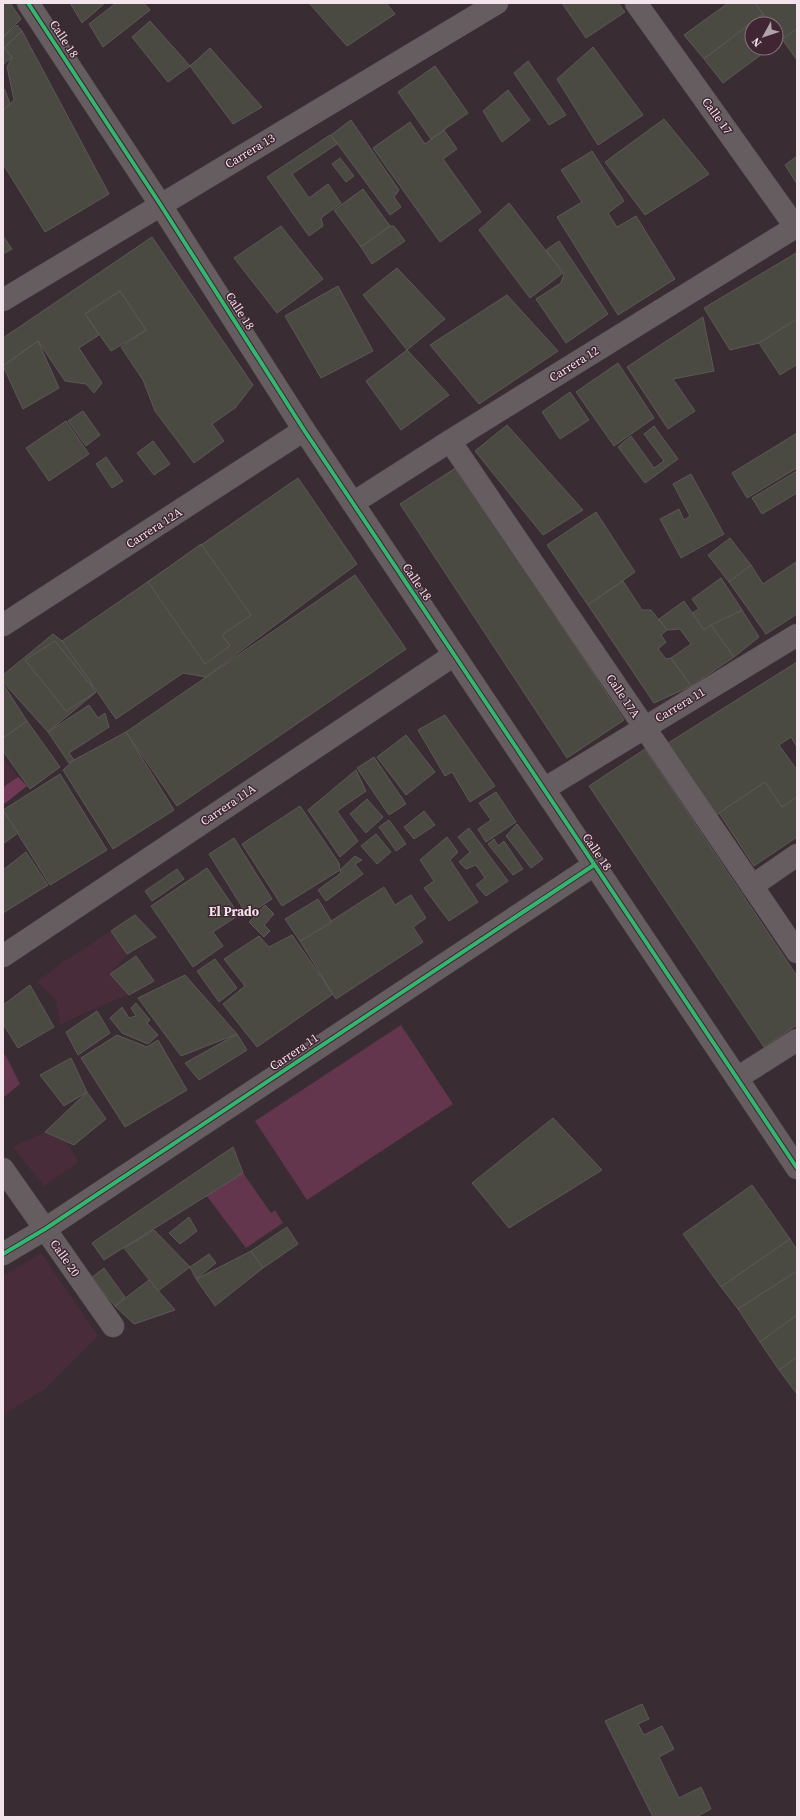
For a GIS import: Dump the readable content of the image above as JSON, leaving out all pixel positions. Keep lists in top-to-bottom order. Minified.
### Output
{"streets":{"street":["Calle 18","Calle 17","Carrera 13","Carrera 12","Carrera 12A","Calle 17A","Carrera 11","Carrera 11A","Calle 20"]},"crossings":[["Calle 18","Carrera 13"],["Calle 18","Carrera 12"],["Calle 18","Carrera 12A"],["Calle 18","Carrera 11"],["Calle 18","Carrera 11A"],["Calle 17","Carrera 12"],["Carrera 12","Calle 17A"],["Calle 17A","Carrera 11"],["Carrera 11","Calle 20"]],"districts":["El Prado"],"north":"bottom left"}
